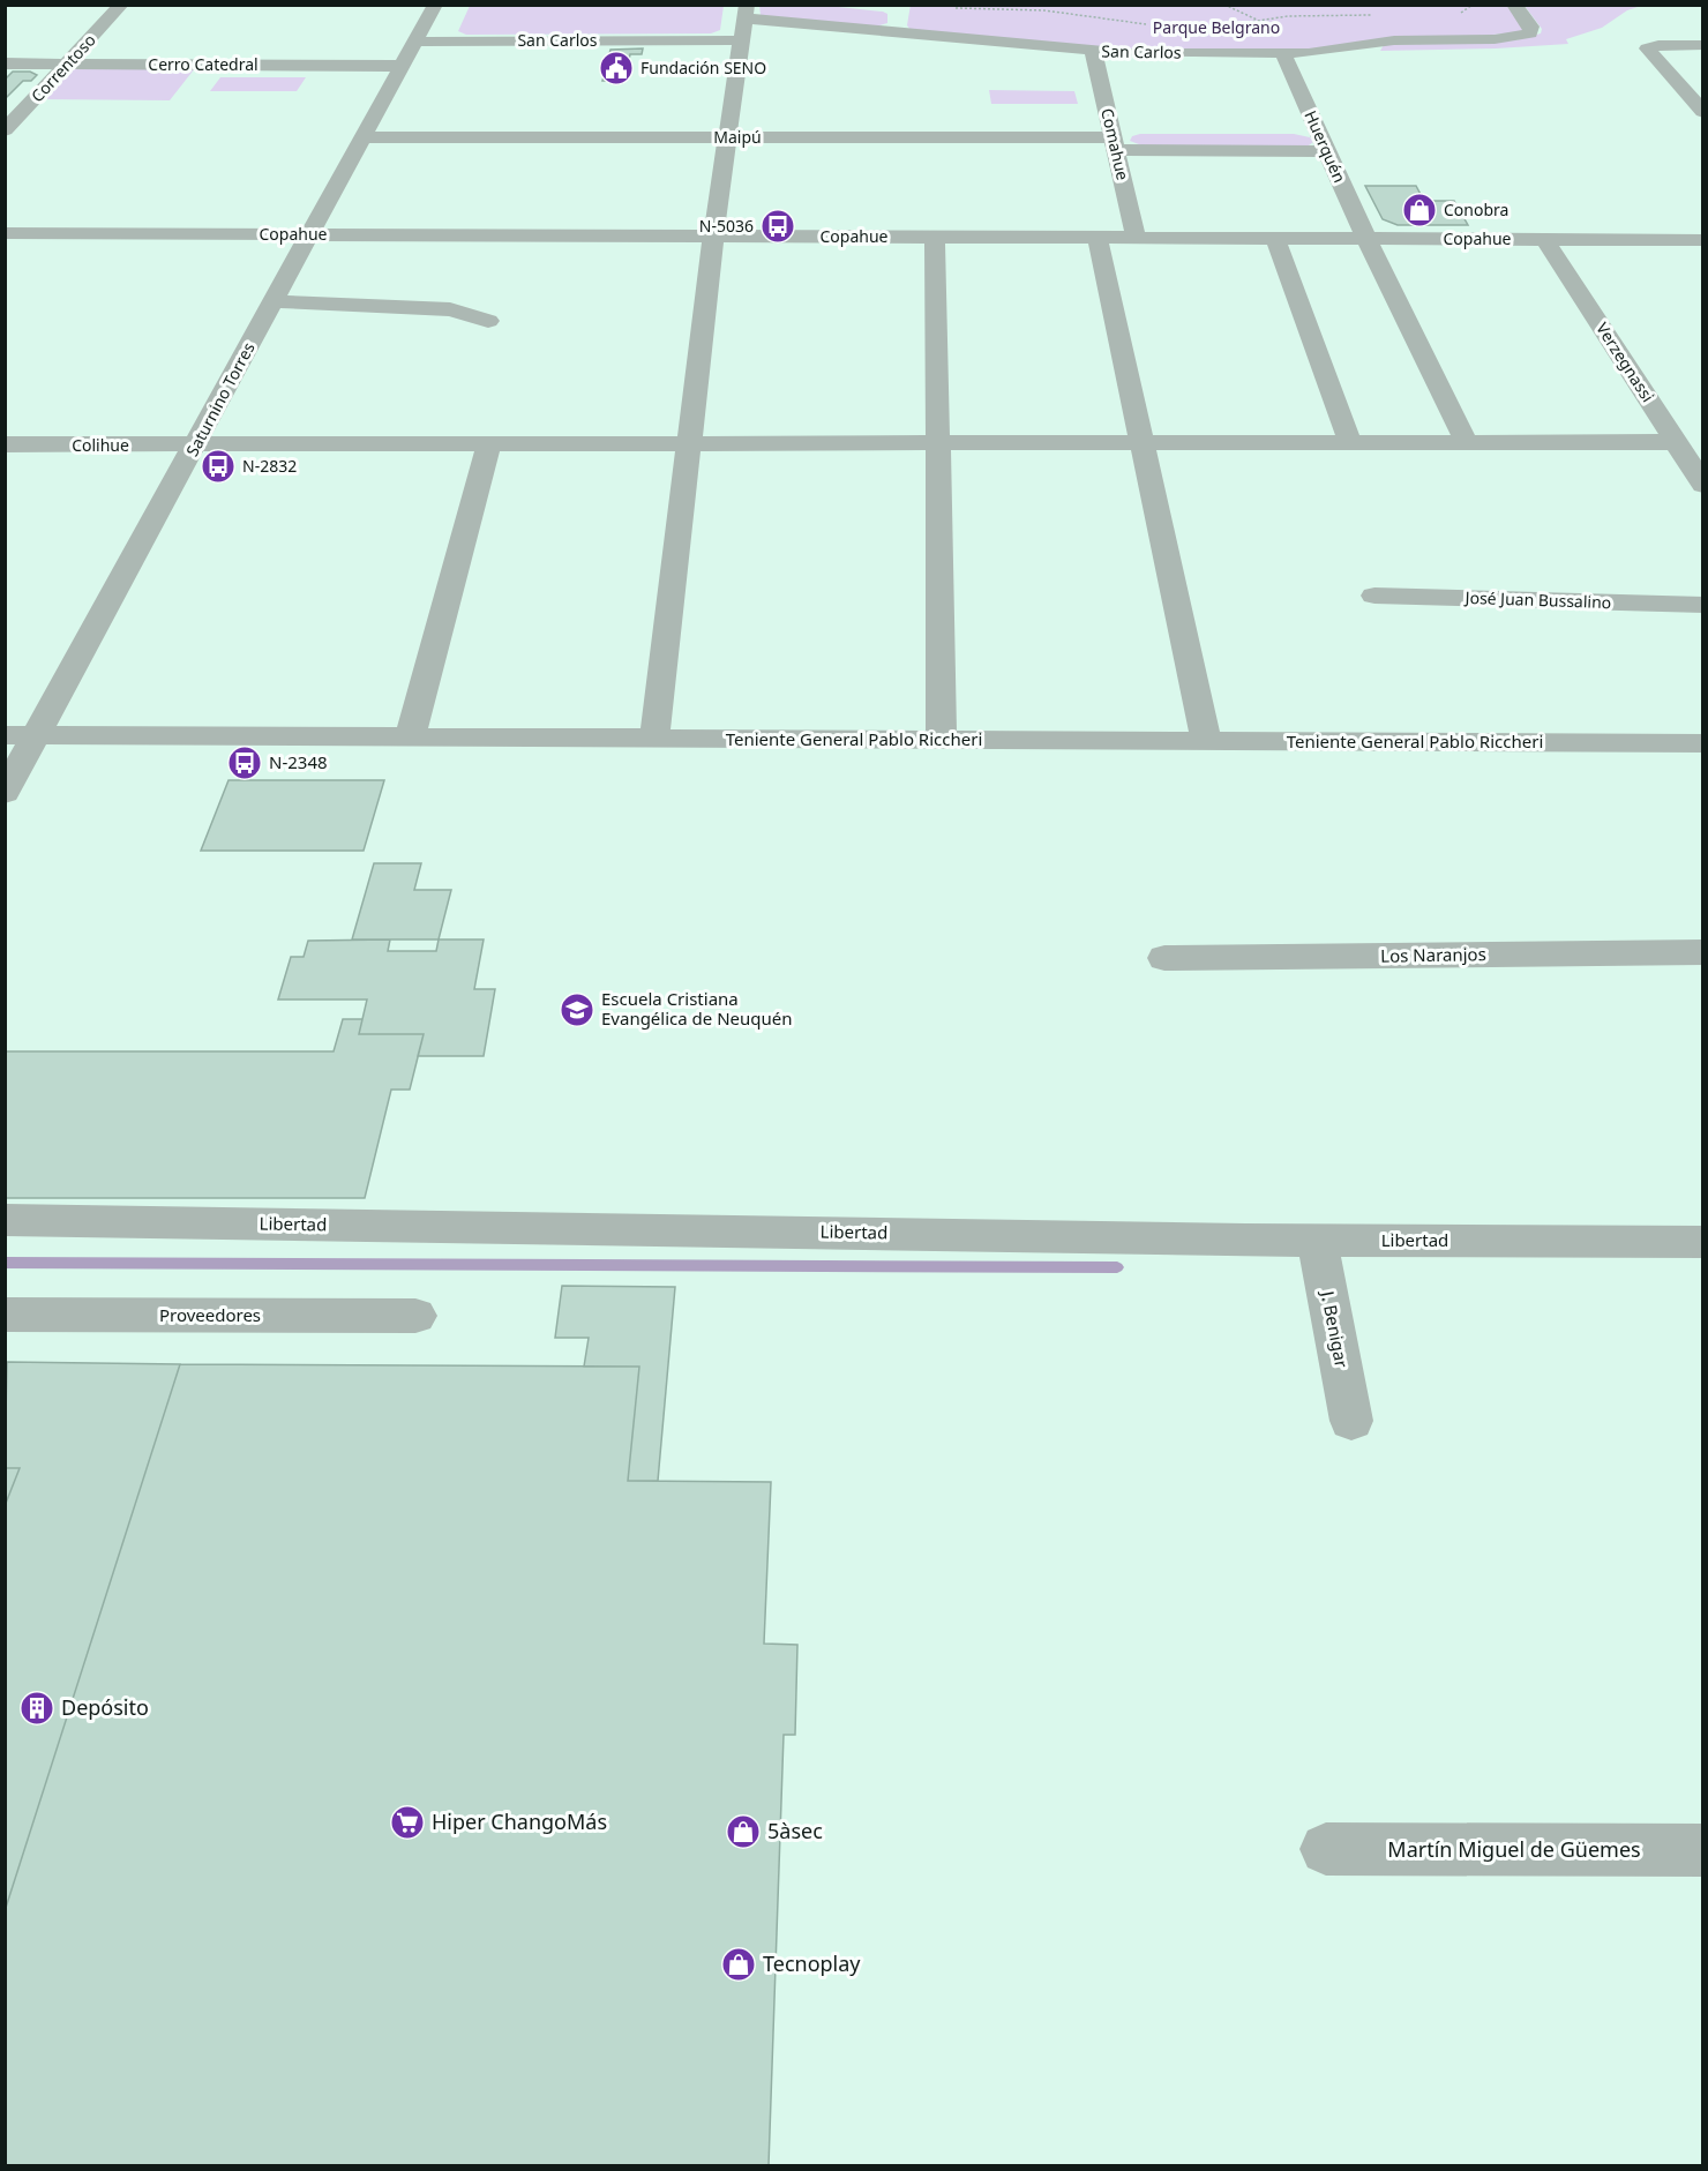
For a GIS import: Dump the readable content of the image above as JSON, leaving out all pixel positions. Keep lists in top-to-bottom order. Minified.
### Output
{"streets":{"street":["San Carlos","Cerro Catedral","Correntoso","Maipú","Comahue","Huerquén","Copahue","Verzegnassi","Saturnino Torres","Colihue","José Juan Bussalino","Teniente General Pablo Riccheri","Los Naranjos","Libertad","Proveedores","J. Benigar","Martín Miguel de Güemes"]},"crossings":[["San Carlos","Comahue"],["San Carlos","Huerquén"],["San Carlos","Saturnino Torres"],["Cerro Catedral","Correntoso"],["Cerro Catedral","Saturnino Torres"],["Maipú","Comahue"],["Maipú","Huerquén"],["Maipú","Saturnino Torres"],["Comahue","Copahue"],["Huerquén","Copahue"],["Huerquén","Colihue"],["Copahue","Verzegnassi"],["Copahue","Saturnino Torres"],["Verzegnassi","Colihue"],["Saturnino Torres","Colihue"],["Saturnino Torres","Teniente General Pablo Riccheri"],["Libertad","J. Benigar"]],"parks":["Parque Belgrano"],"places":{"public building":["Fundación SENO"],"shop":["Conobra","5àsec","Tecnoplay"],"bus stop":["N-5036","N-2832","N-2348"],"school or university":["Escuela Cristiana Evangélica de Neuquén"],"building":["Depósito"],"supermarket":["Hiper ChangoMás"]}}
